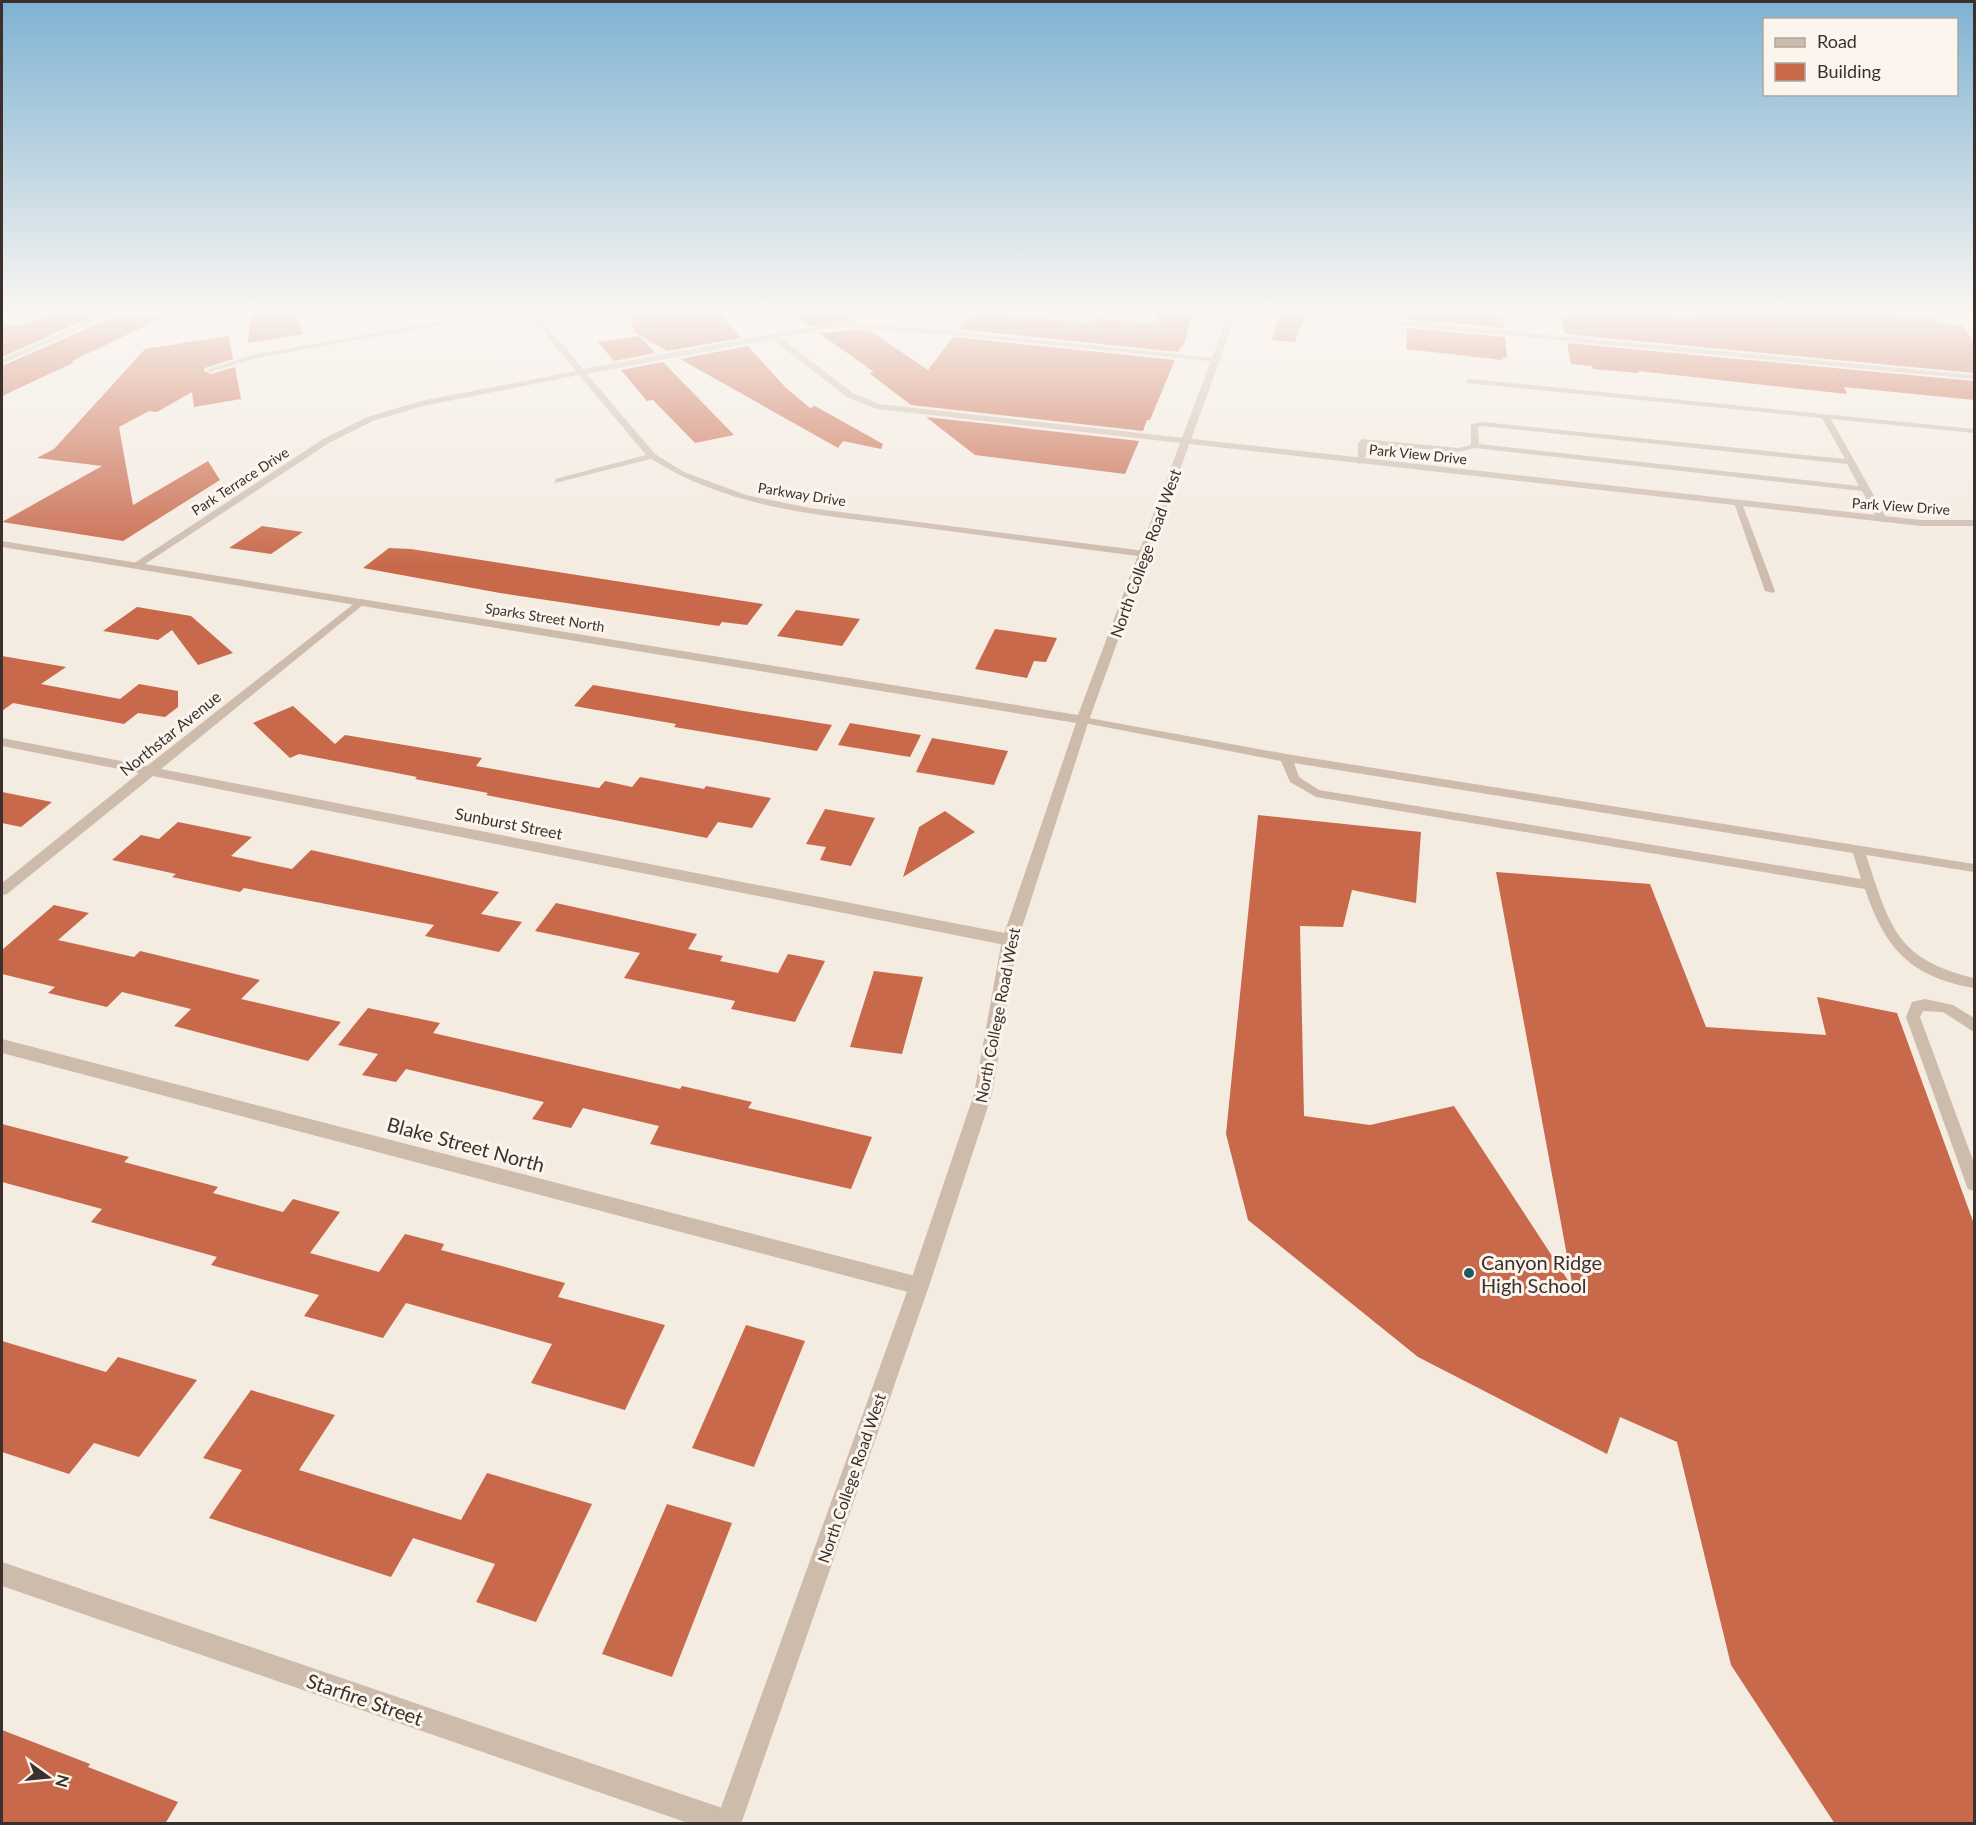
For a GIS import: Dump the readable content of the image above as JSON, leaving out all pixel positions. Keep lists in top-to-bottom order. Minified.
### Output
{"streets":{"street":["Park View Drive","Park Terrace Drive","Parkway Drive","North College Road West","Sparks Street North","Northstar Avenue","Sunburst Street","Blake Street North","Starfire Street"]},"crossings":[["Park View Drive","North College Road West"],["Park Terrace Drive","Sparks Street North"],["Parkway Drive","North College Road West"],["North College Road West","Sparks Street North"],["North College Road West","Sunburst Street"],["North College Road West","Blake Street North"],["North College Road West","Starfire Street"],["Sparks Street North","Northstar Avenue"],["Northstar Avenue","Sunburst Street"]],"places":["Canyon Ridge High School"],"legend":["Road","Building"],"north":"right"}
